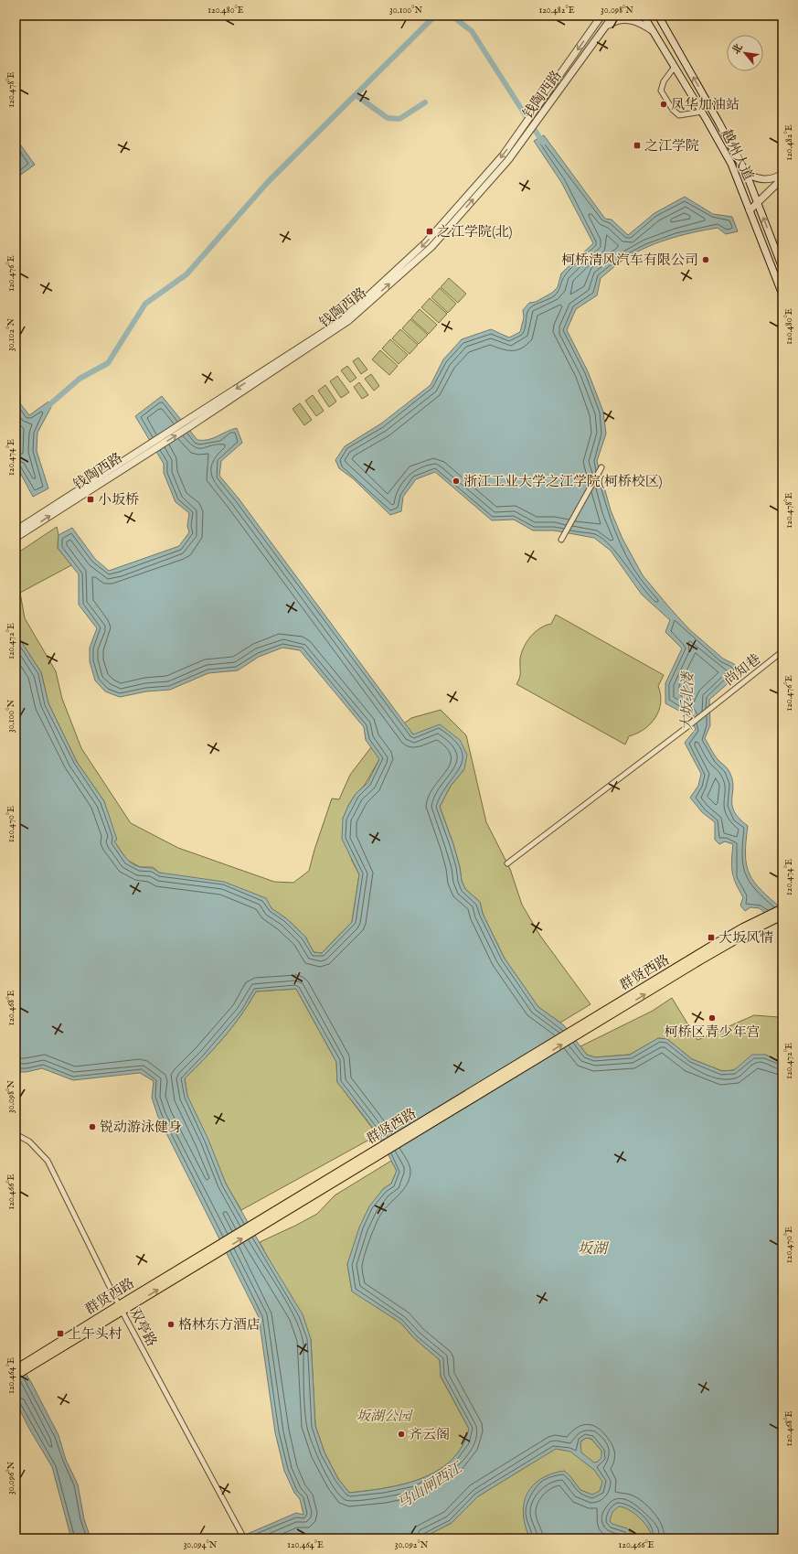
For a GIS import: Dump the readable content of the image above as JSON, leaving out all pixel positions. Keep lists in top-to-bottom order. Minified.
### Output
{"streets":{"main road":["群贤西路"],"street":["钱陶西路","越州大道","尚知巷","双亭路"]},"crossings":[["群贤西路","双亭路"]],"water":["大坂北溇","坂湖","马山闸西江"],"parks":["坂湖公园"],"places":{"other":["凤华加油站","柯桥清风汽车有限公司","浙江工业大学之江学院(柯桥校区)","柯桥区青少年宫","锐动游泳健身","格林东方酒店","齐云阁"],"transit":["之江学院","之江学院(北)","小坂桥","大坂风情","上午头村"]},"north":"top left","coordinates":["120.480°E","30.100°N","120.482°E","30.098°N","120.478°E","120.476°E","30.102°N","120.474°E","120.472°E","120.470°E","120.468°E","120.466°E","120.464°E","30.096°N","30.094°N","30.092°N"]}
